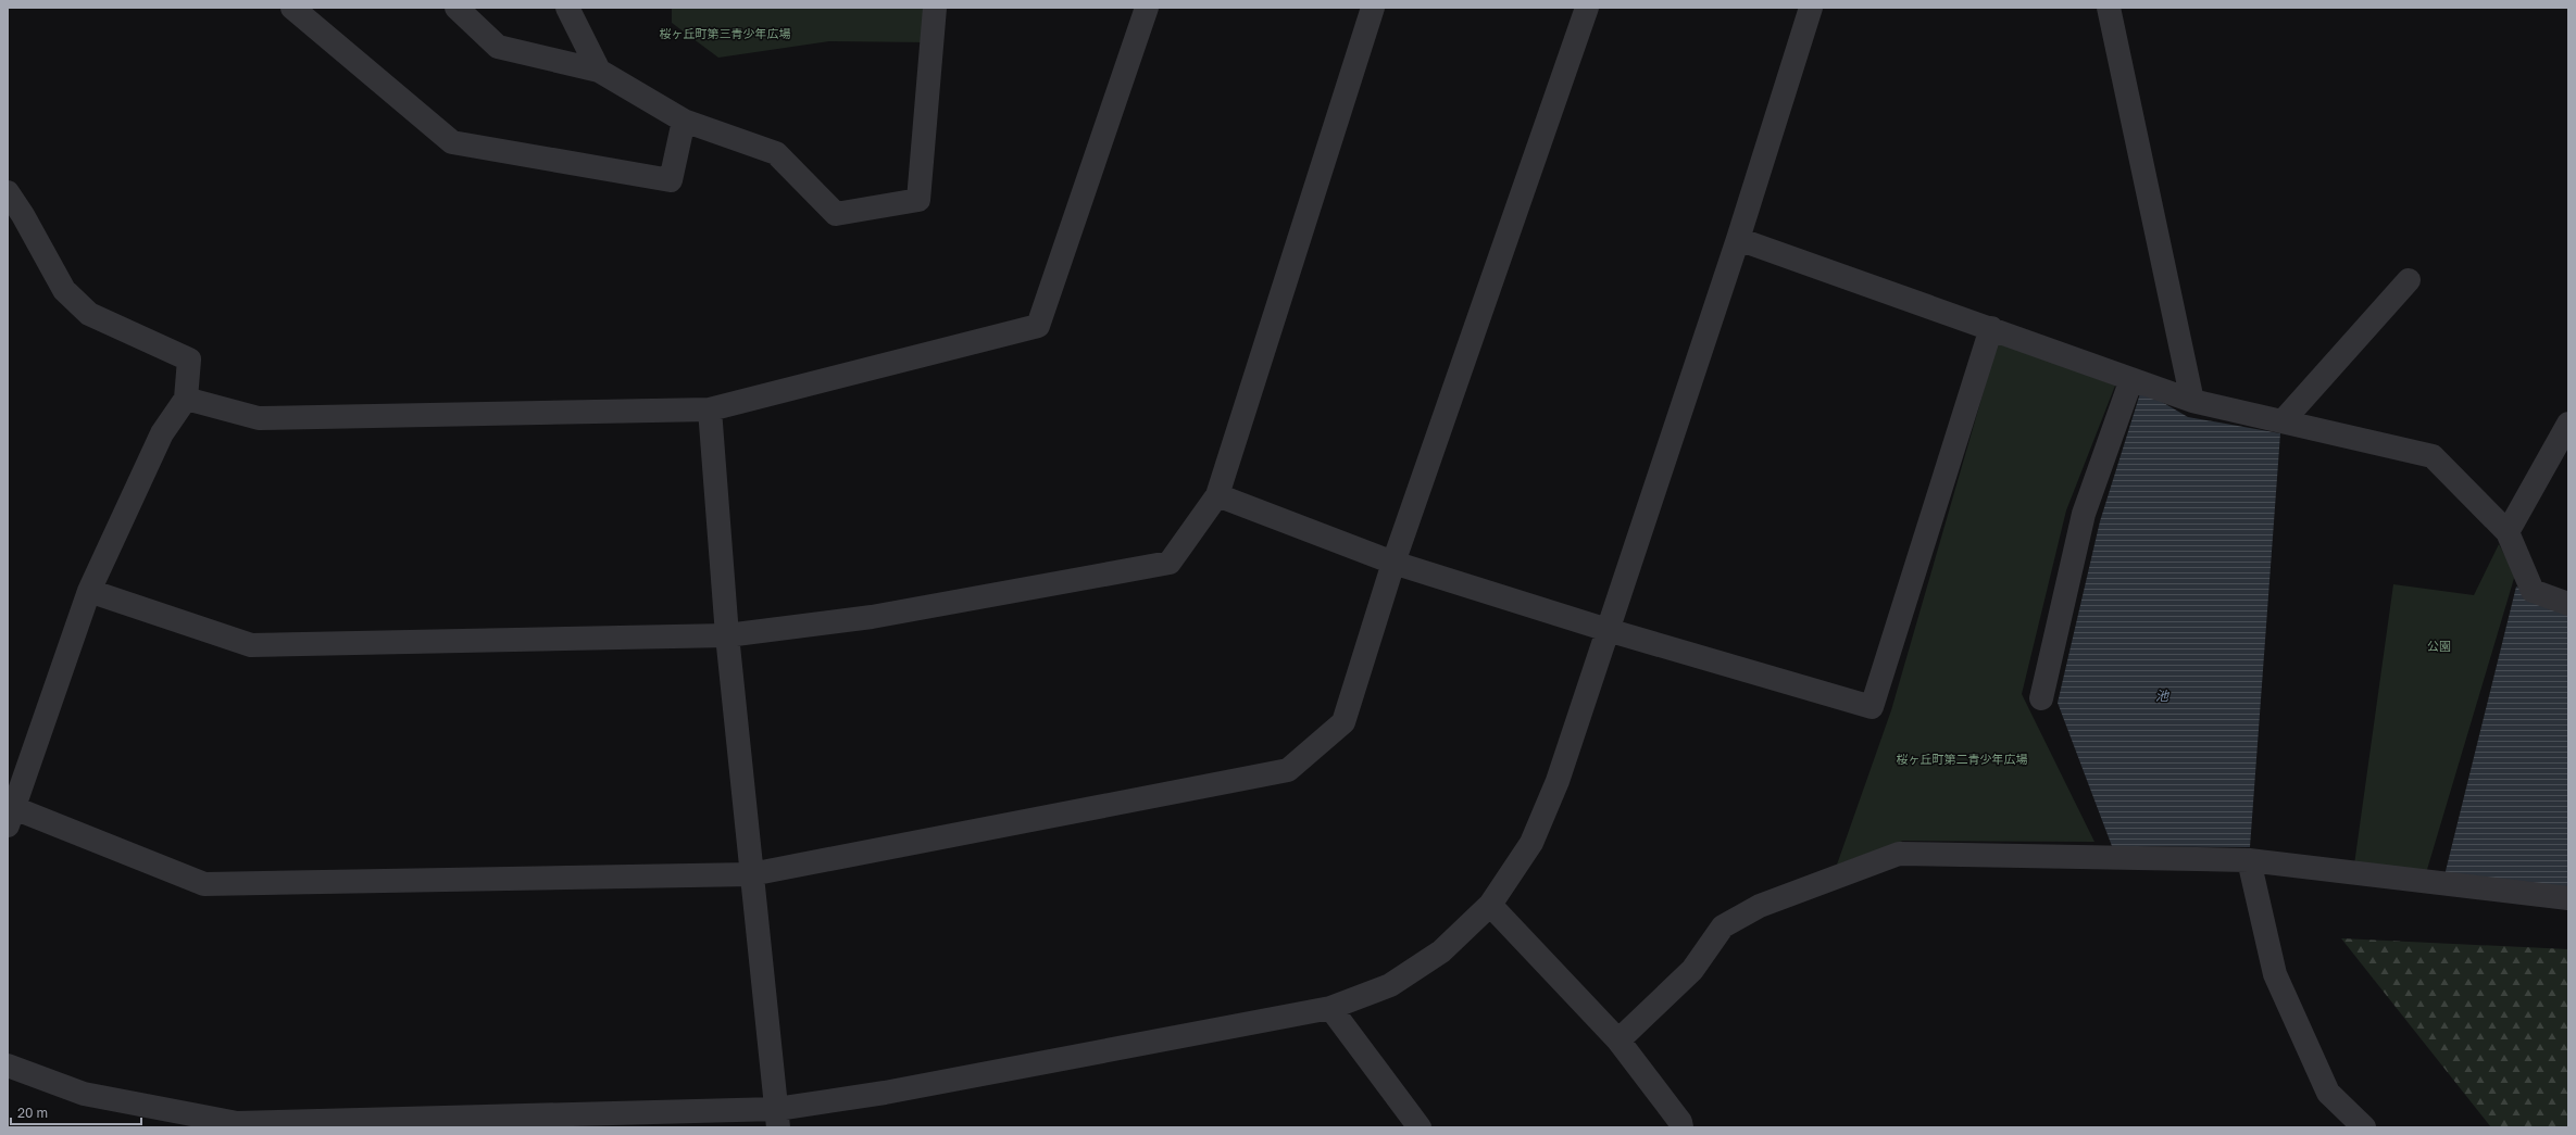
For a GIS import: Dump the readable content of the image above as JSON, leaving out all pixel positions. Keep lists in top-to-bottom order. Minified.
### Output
{"water":["池"],"parks":["桜ヶ丘町第三青少年広場","公園","桜ヶ丘町第二青少年広場"],"scale_bar":"20 m"}
